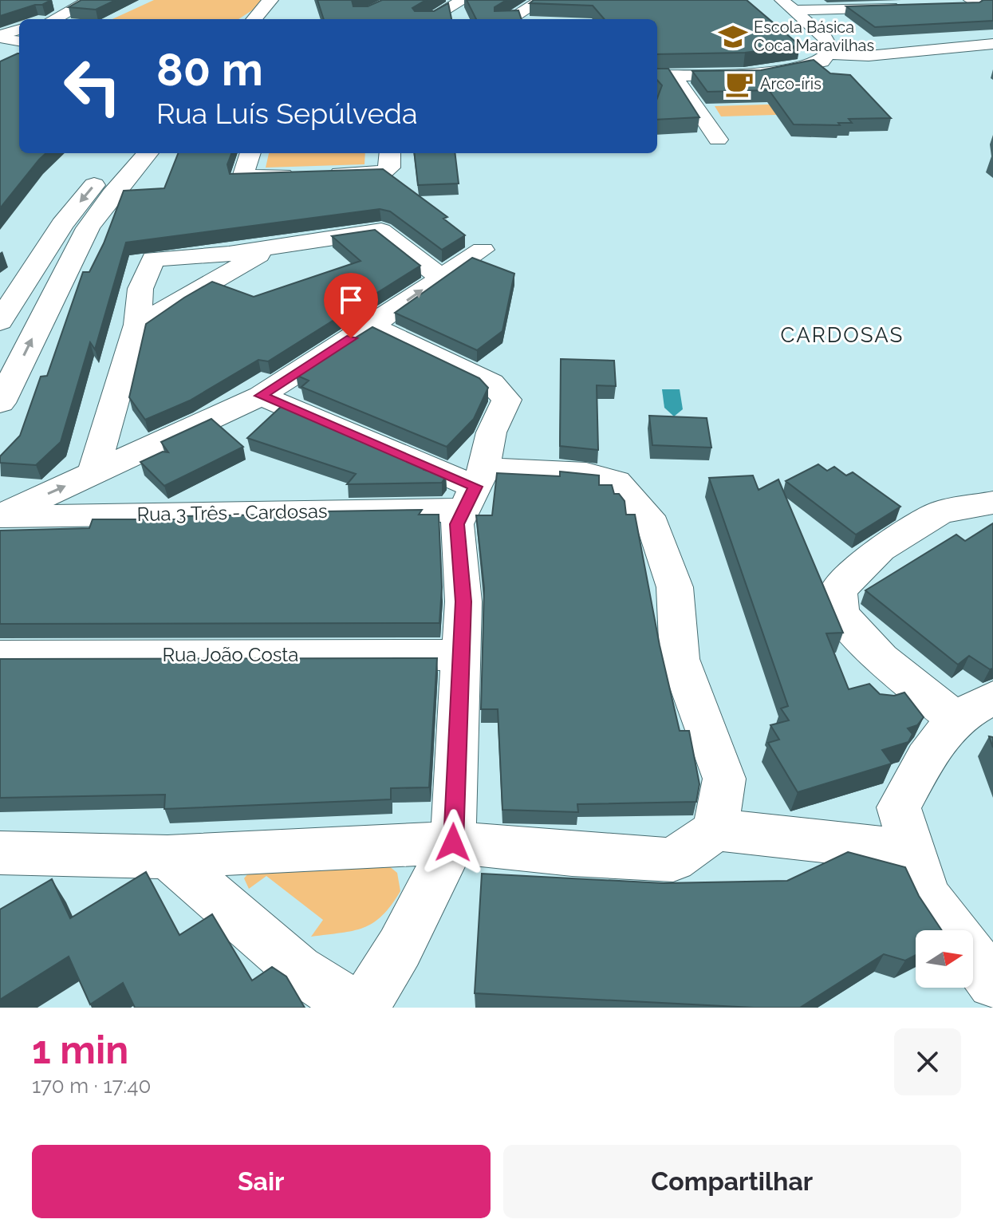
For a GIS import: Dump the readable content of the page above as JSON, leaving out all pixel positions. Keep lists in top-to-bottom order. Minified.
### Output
{"streets":{"street":["Rua 3 Três - Cardosas","Rua João Costa"]},"districts":["CARDOSAS"],"places":{"school or university":["Escola Básica Coca Maravilhas"],"cafe":["Arco-íris"]},"north":"right","page":{"turn":["80 m","Rua Luís Sepúlveda"],"heading":["1 min","170 m · 17:40"],"buttons":["Sair","Compartilhar"]}}
